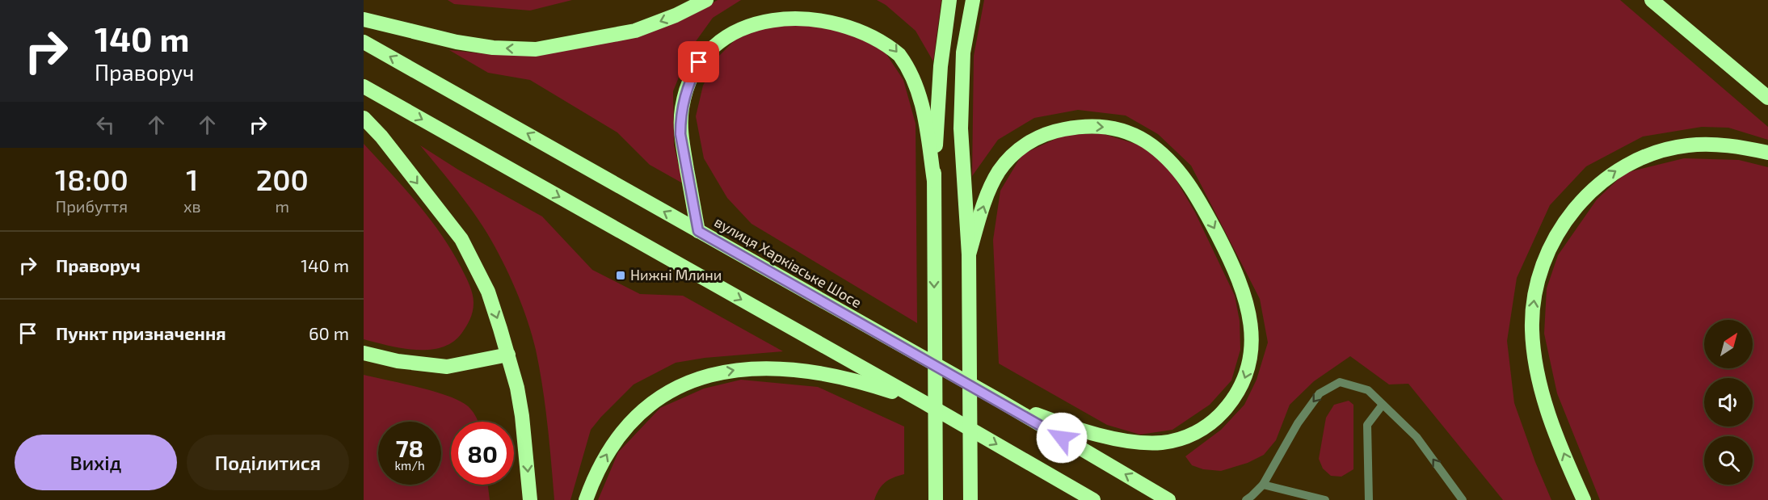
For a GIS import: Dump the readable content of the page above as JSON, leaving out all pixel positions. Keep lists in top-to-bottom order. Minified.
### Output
{"streets":{"highway":["вулиця Харківське Шосе"]},"places":{"transit":["Нижні Млини"]},"north":"top right","page":{"turn":["140 m","Праворуч"],"eta":["18:00","Прибуття","1","хв","200","m"],"list":[{"name":"Праворуч","value":"140 m"},{"name":"Пункт призначення","value":"60 m"}],"speed":"78 km/h","limit":"80","buttons":["Вихід","Поділитися"]}}
